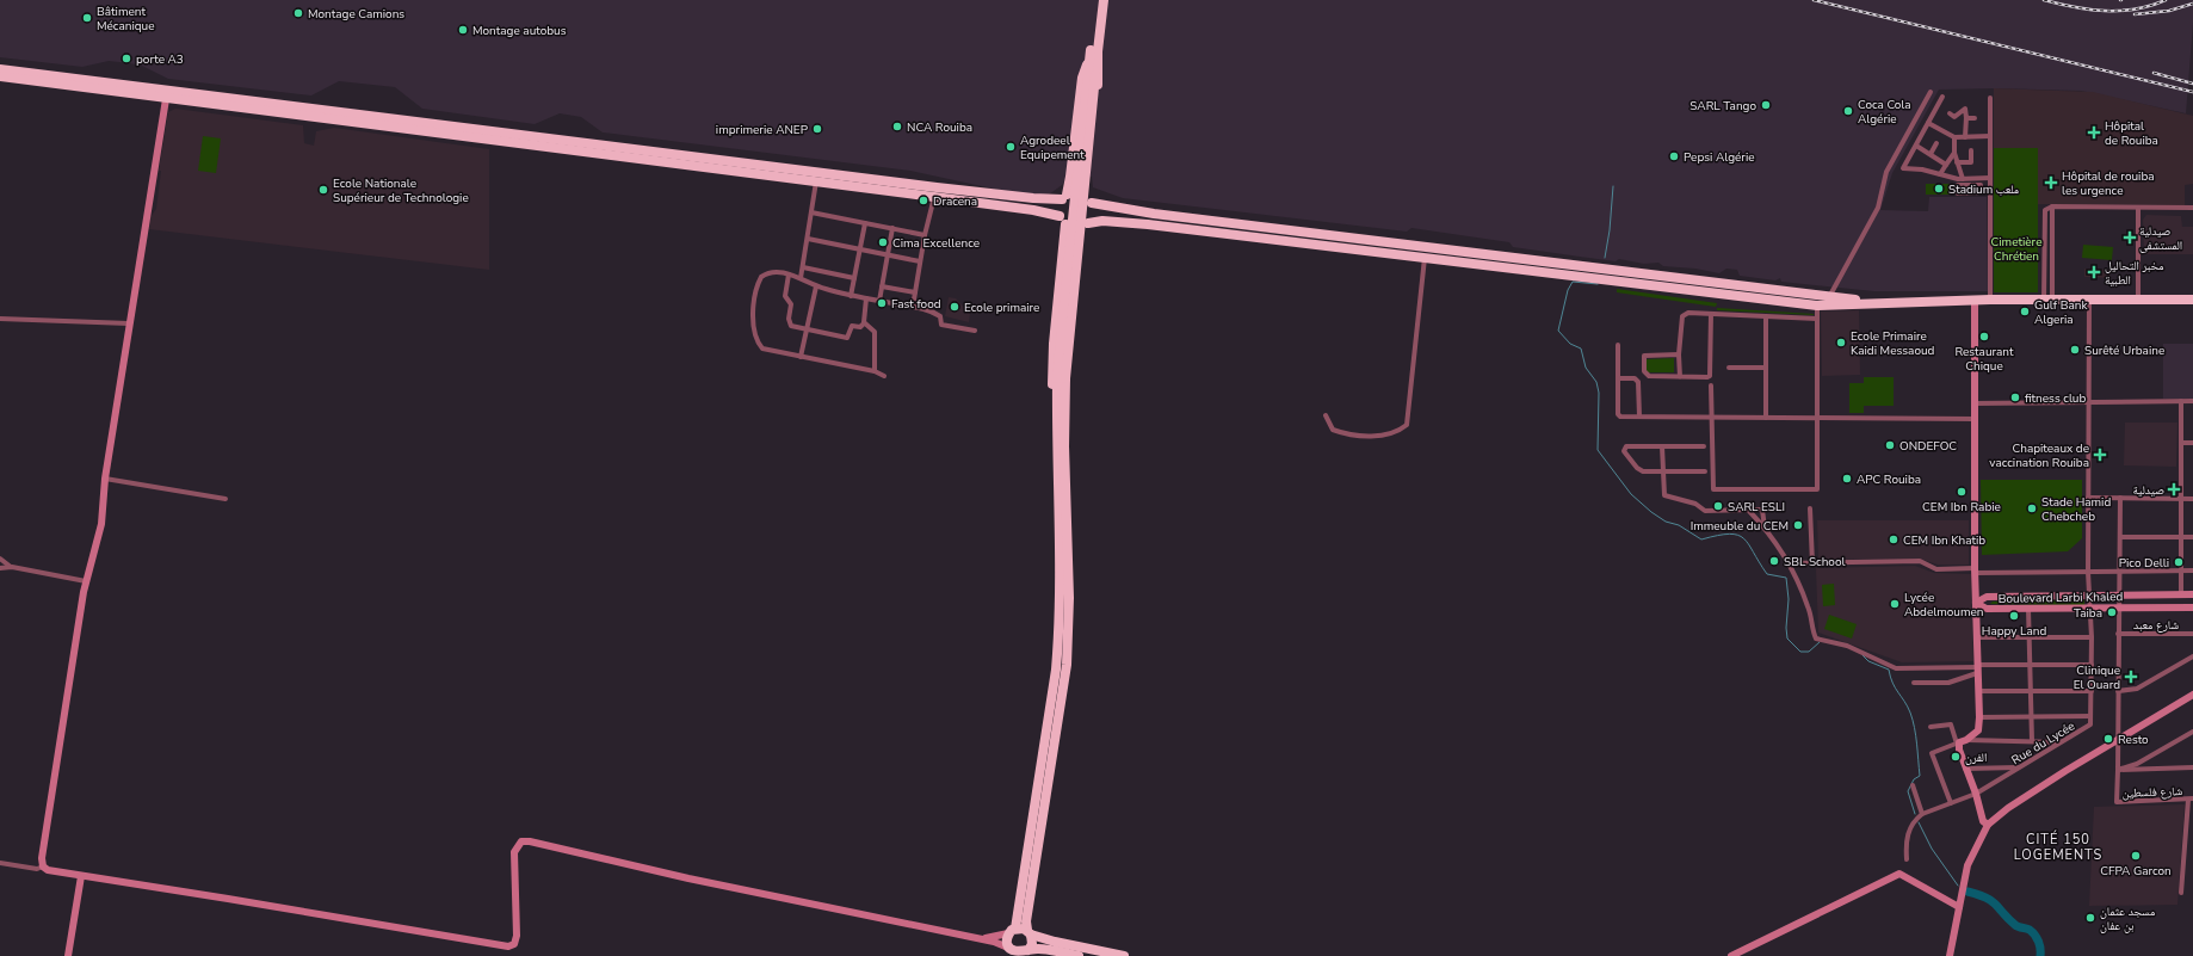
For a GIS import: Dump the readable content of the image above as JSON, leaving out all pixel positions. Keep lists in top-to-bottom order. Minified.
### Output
{"streets":{"street":["Boulevard Larbi Khaled","شارع معبد","Rue du Lycée","شارع فلسطين"]},"districts":["CITÉ 150 LOGEMENTS"],"parks":["Cimetière Chrétien"],"places":{"other":["Montage Camions","Bâtiment Mécanique","Montage autobus","porte A3","SARL Tango","Coca Cola Algérie","NCA Rouiba","imprimerie ANEP","Agrodeel Equipement","Pepsi Algérie","Stadium ملعب","Ecole Nationale Supérieur de Technologie","Dracena","Cima Excellence","Fast food","Ecole primaire","Gulf Bank Algeria","Restaurant Chique","Ecole Primaire Kaidi Messaoud","Surêté Urbaine","fitness club","ONDEFOC","APC Rouiba","CEM Ibn Rabie","SARL ESLI","Stade Hamid Chebcheb","Immeuble du CEM","CEM Ibn Khatib","SBL School","Pico Delli","Lycée Abdelmoumen","Taiba","Happy Land","Resto","الفرن","CFPA Garcon","مسجد عثمان بن عفان"],"health":["Hôpital de Rouiba","Hôpital de rouiba les urgence","صيدلية المستشفى","مخبر التحاليل الطبية","Chapiteaux de vaccination Rouiba","صيدلية","Clinique El Ouard"]}}
